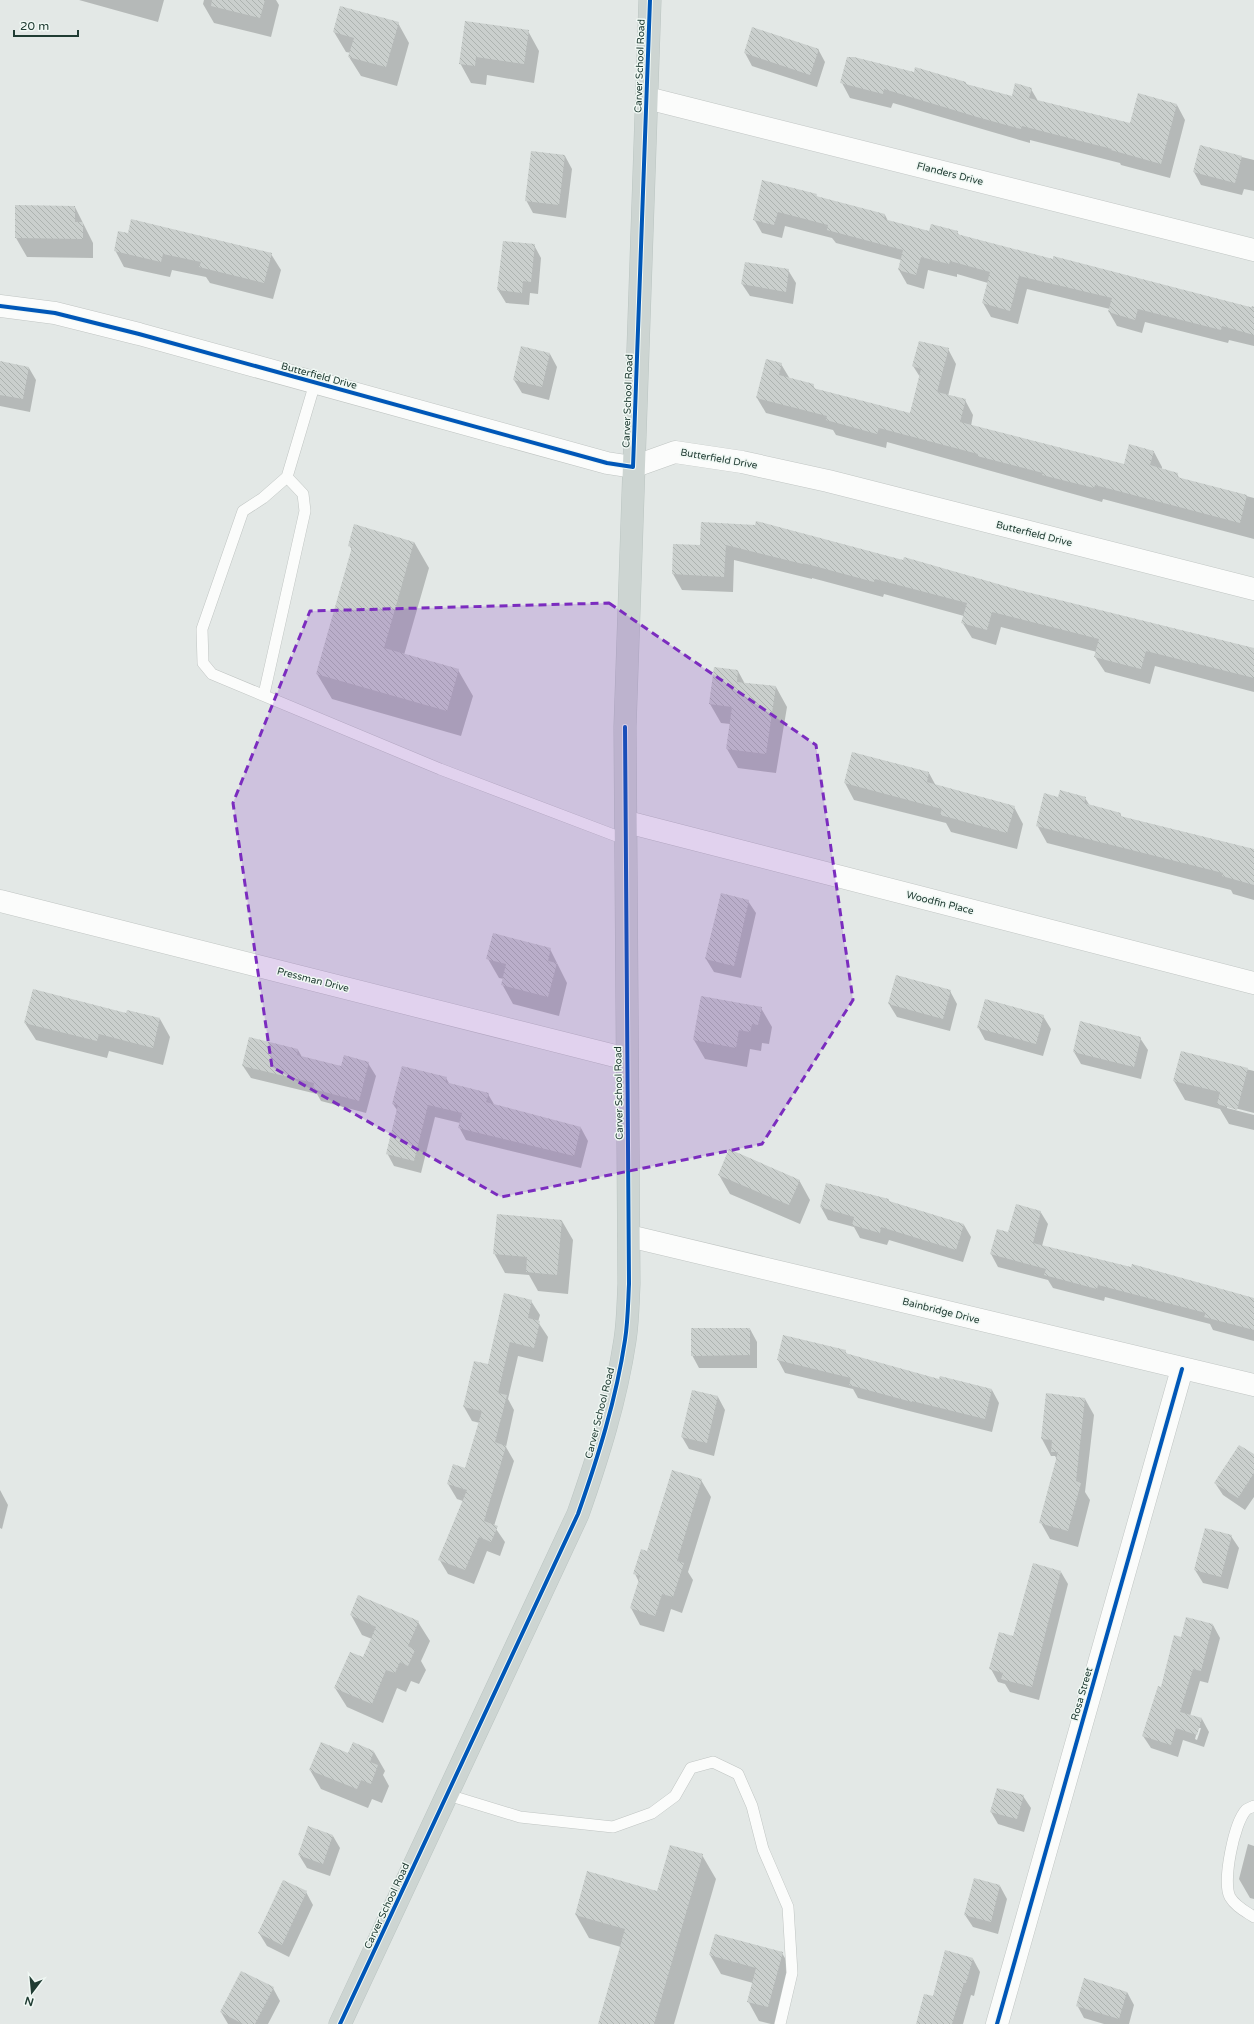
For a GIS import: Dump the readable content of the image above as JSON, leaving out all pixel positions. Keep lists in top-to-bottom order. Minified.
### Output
{"streets":{"main road":["Carver School Road"],"street":["Flanders Drive","Butterfield Drive","Woodfin Place","Pressman Drive","Bainbridge Drive","Rosa Street"]},"crossings":[["Carver School Road","Flanders Drive"],["Carver School Road","Butterfield Drive"],["Carver School Road","Woodfin Place"],["Carver School Road","Pressman Drive"],["Carver School Road","Bainbridge Drive"],["Bainbridge Drive","Rosa Street"]],"scale_bar":"20 m","north":"bottom"}
